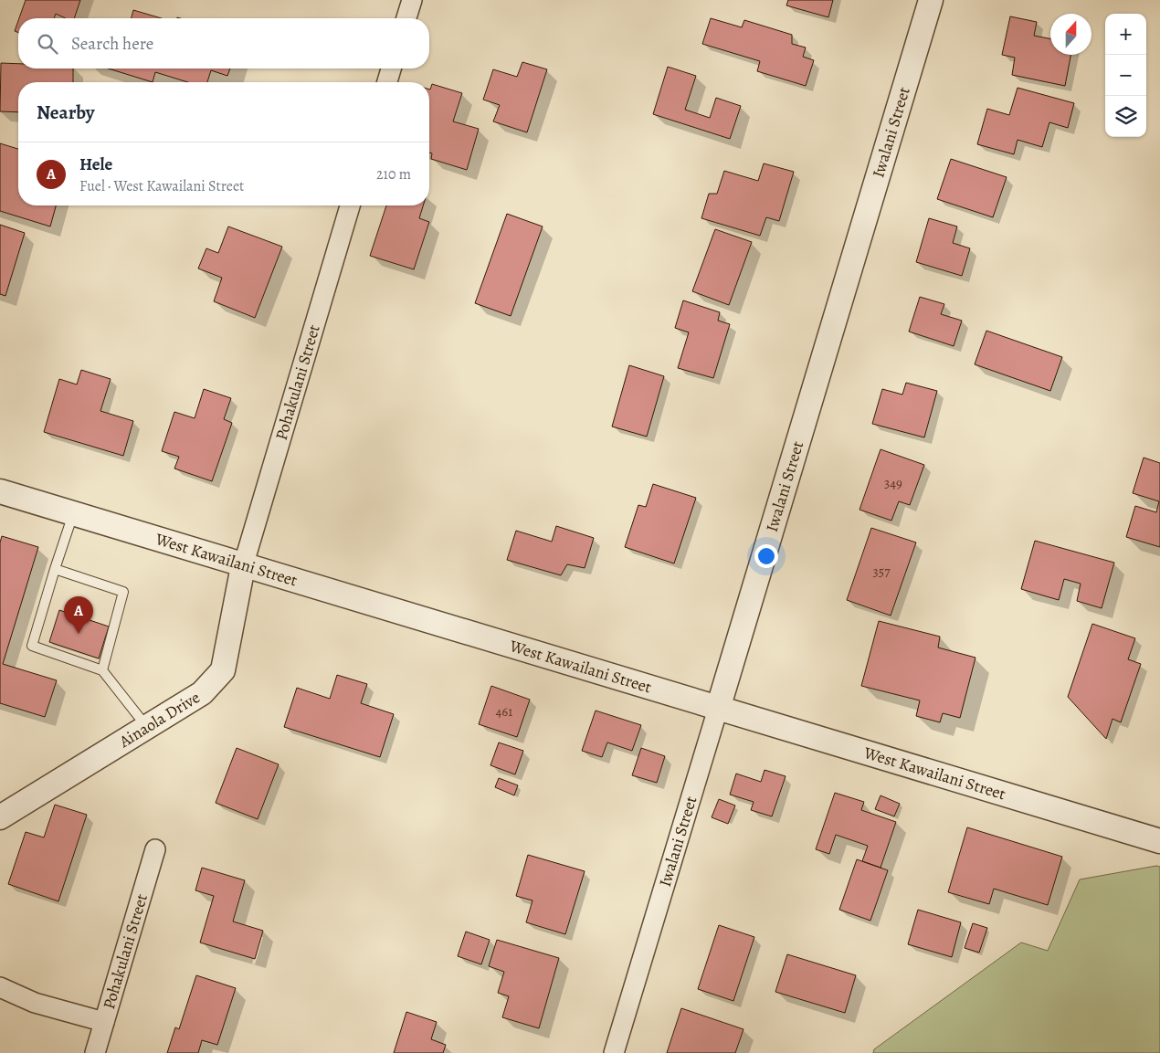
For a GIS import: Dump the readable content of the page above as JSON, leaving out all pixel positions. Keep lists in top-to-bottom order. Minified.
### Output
{"streets":{"street":["Iwalani Street","Pohakulani Street","West Kawailani Street","Ainaola Drive"]},"crossings":[["Iwalani Street","West Kawailani Street"],["Pohakulani Street","West Kawailani Street"],["Pohakulani Street","Ainaola Drive"],["West Kawailani Street","Ainaola Drive"]],"house_numbers":["349","357","461"],"north":"top","page":{"map_buttons":["+","−"],"search":"Search here","heading":"Nearby","list":[{"mark":"A","name":"Hele","note":"Fuel · West Kawailani Street","value":"210 m"}],"pins":"A"}}
